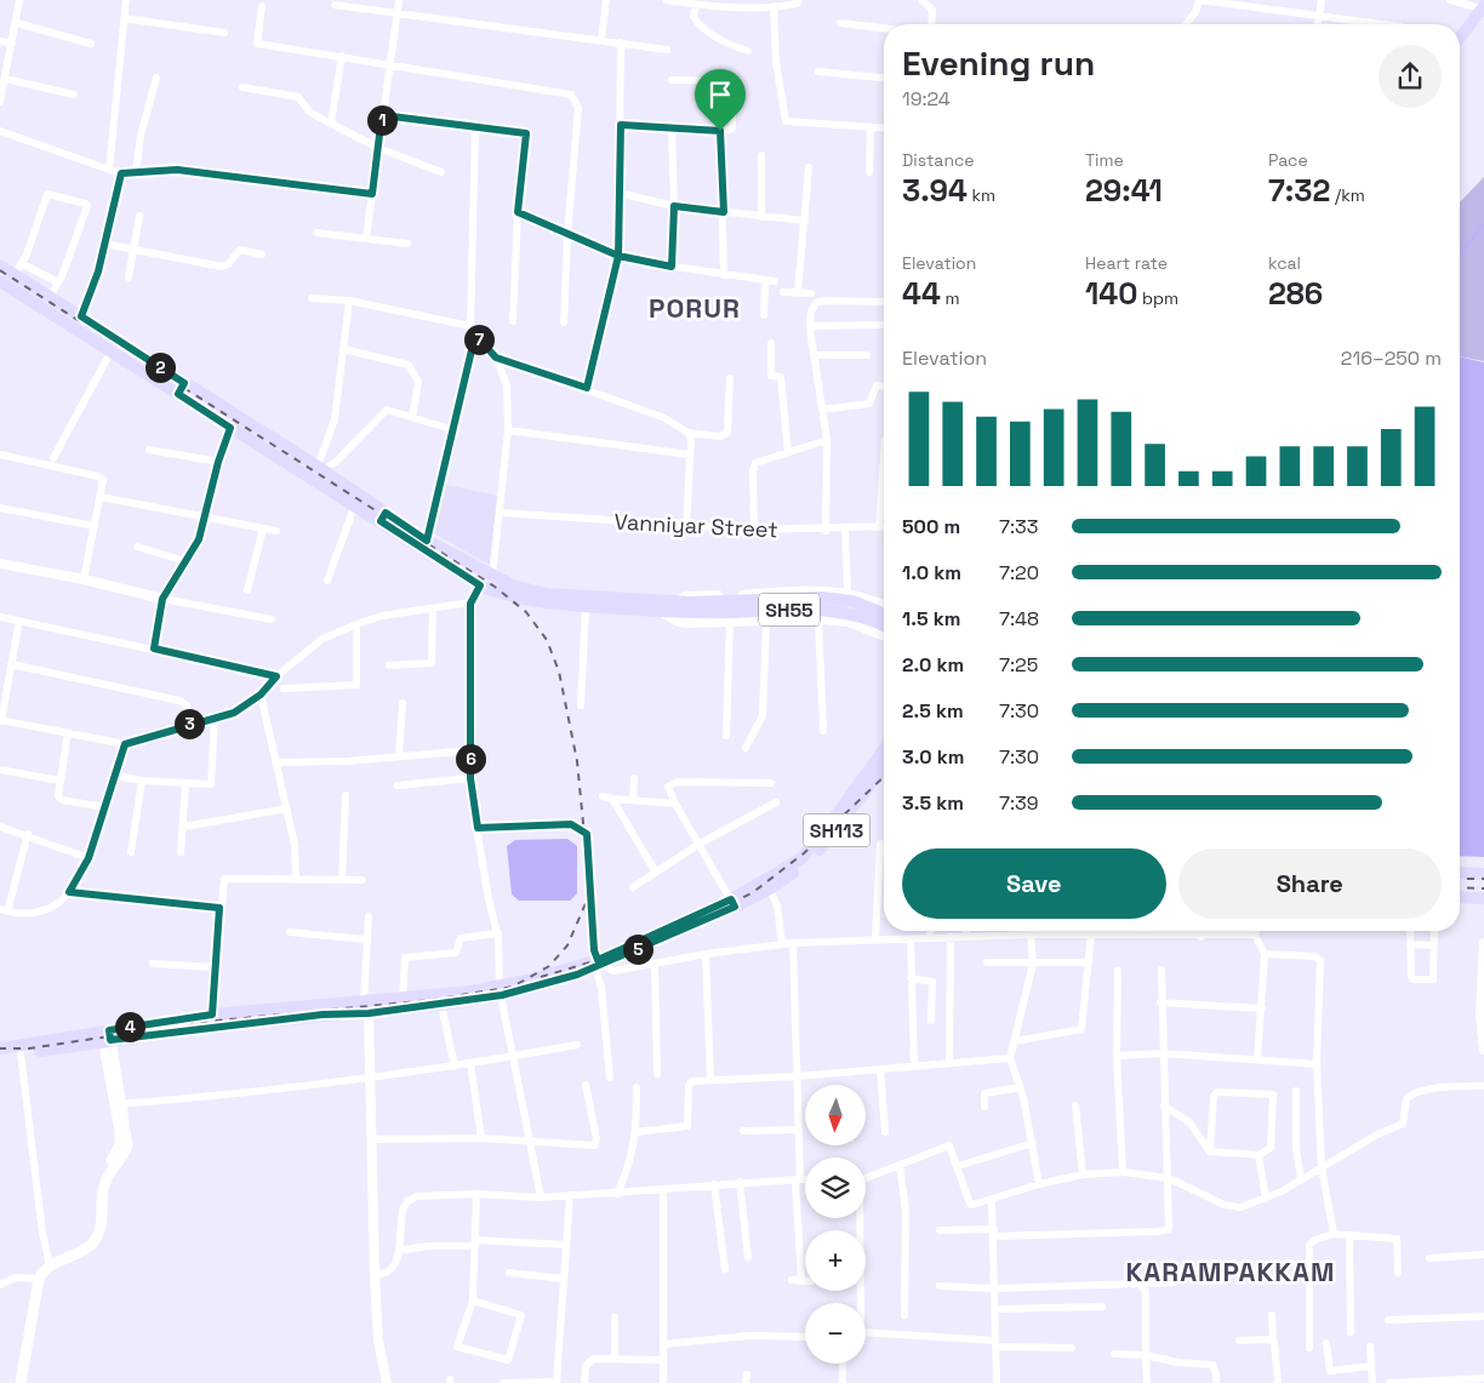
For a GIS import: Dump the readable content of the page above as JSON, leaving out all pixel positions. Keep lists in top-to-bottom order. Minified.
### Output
{"streets":{"main road":["SH55","SH113"],"street":["Vanniyar Street"]},"districts":["PORUR","KARAMPAKKAM"],"north":"bottom","page":{"heading":["Evening run","19:24"],"pins":["1","7","2","3","6","5","4"],"stats":[["Distance","3.94 km"],["Time","29:41"],["Pace","7:32 /km"],["Elevation","44 m"],["Heart rate","140 bpm"],["kcal","286"]],"chart":["Elevation","216–250 m"],"list":[{"name":"500 m","note":"7:33"},{"name":"1.0 km","note":"7:20"},{"name":"1.5 km","note":"7:48"},{"name":"2.0 km","note":"7:25"},{"name":"2.5 km","note":"7:30"},{"name":"3.0 km","note":"7:30"},{"name":"3.5 km","note":"7:39"}],"buttons":["Save","Share"],"map_buttons":["+","−"]}}
